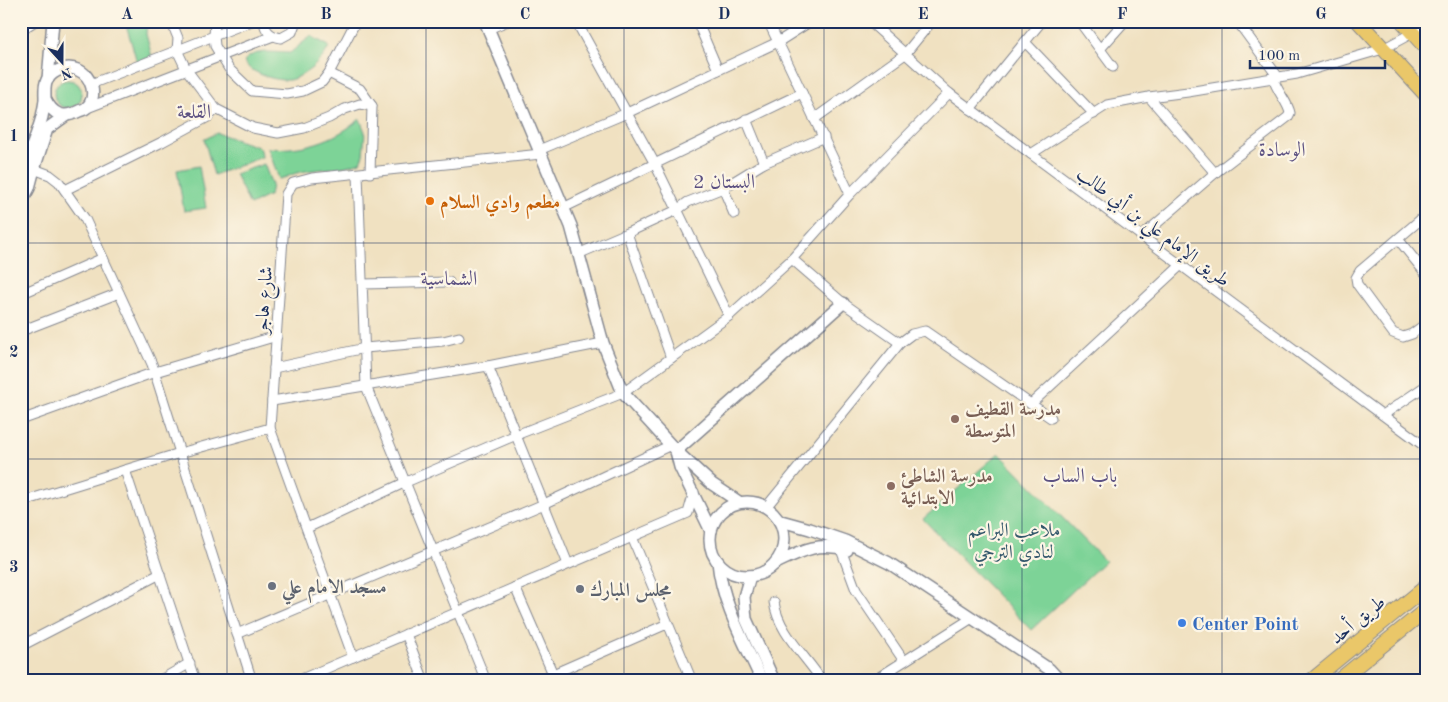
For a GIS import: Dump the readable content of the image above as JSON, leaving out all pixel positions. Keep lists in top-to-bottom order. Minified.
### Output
{"streets":{"main road":["طريق أحد"],"street":["طريق الإمام علي بن أبي طالب","شارع هاجر"]},"districts":["القلعة","الوسادة","البستان 2","الشماسية","باب الساب"],"parks":["ملاعب البراعم لنادي الترجي"],"places":["مطعم وادي السلام","مدرسة القطيف المتوسطة","مدرسة الشاطئ الابتدائية","مسجد الامام علي","مجلس المبارك","Center Point"],"scale_bar":"100 m","north":"bottom","grid":{"columns":["A","B","C","D","E","F","G"],"rows":["1","2","3"]}}
